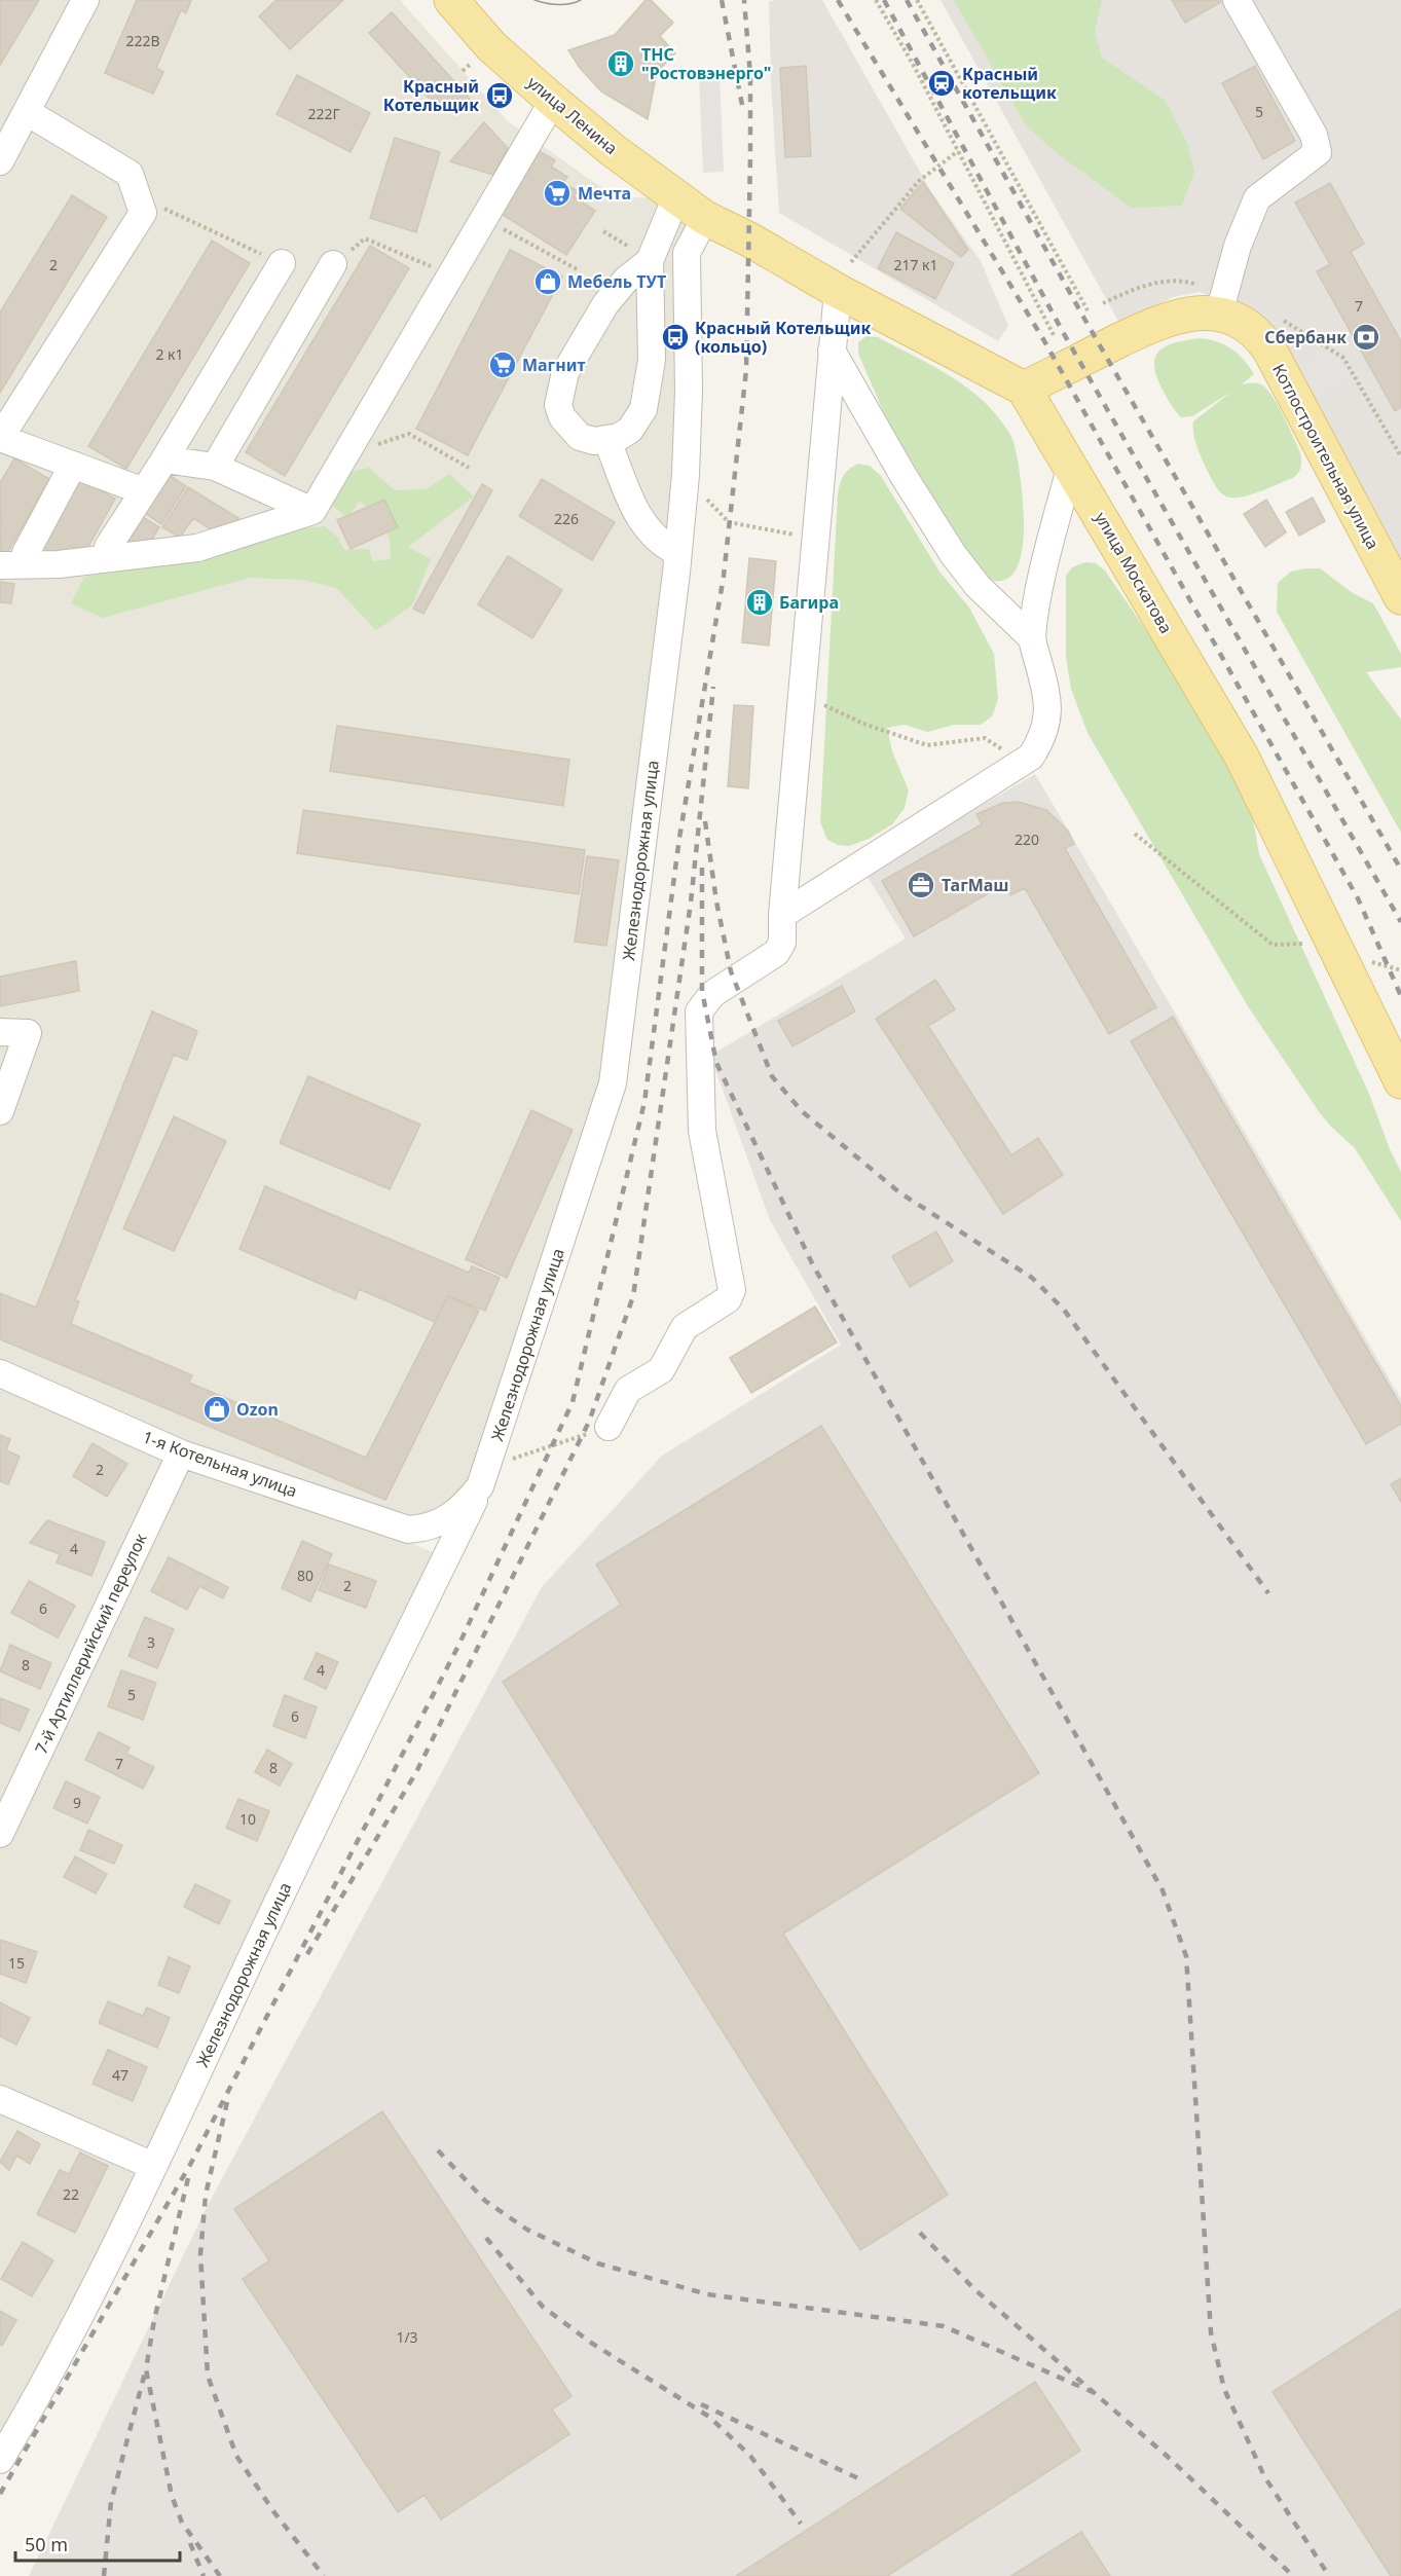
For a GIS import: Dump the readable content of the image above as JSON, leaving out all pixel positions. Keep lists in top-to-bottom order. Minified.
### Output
{"streets":{"main road":["улица Ленина","Котлостроительная улица","улица Москатова"],"street":["Железнодорожная улица","1-я Котельная улица","7-й Артиллерийский переулок"]},"crossings":[["улица Ленина","Железнодорожная улица"],["Железнодорожная улица","1-я Котельная улица"],["1-я Котельная улица","7-й Артиллерийский переулок"]],"places":{"building":["ТНС \"Ростовэнерго\"","Багира"],"station":["Красный котельщик"],"bus stop":["Красный Котельщик","Красный Котельщик (кольцо)"],"supermarket":["Мечта","Магнит"],"shop":["Мебель ТУТ","Ozon"],"bank":["Сбербанк"],"office":["ТагМаш"]},"house_numbers":["222В","5","222Г","2","217 к1","7","2 к1","226","220","2","4","80","2","6","3","8","4","5","6","7","8","9","10","15","47","22","1/3"],"scale_bar":"50 m"}
